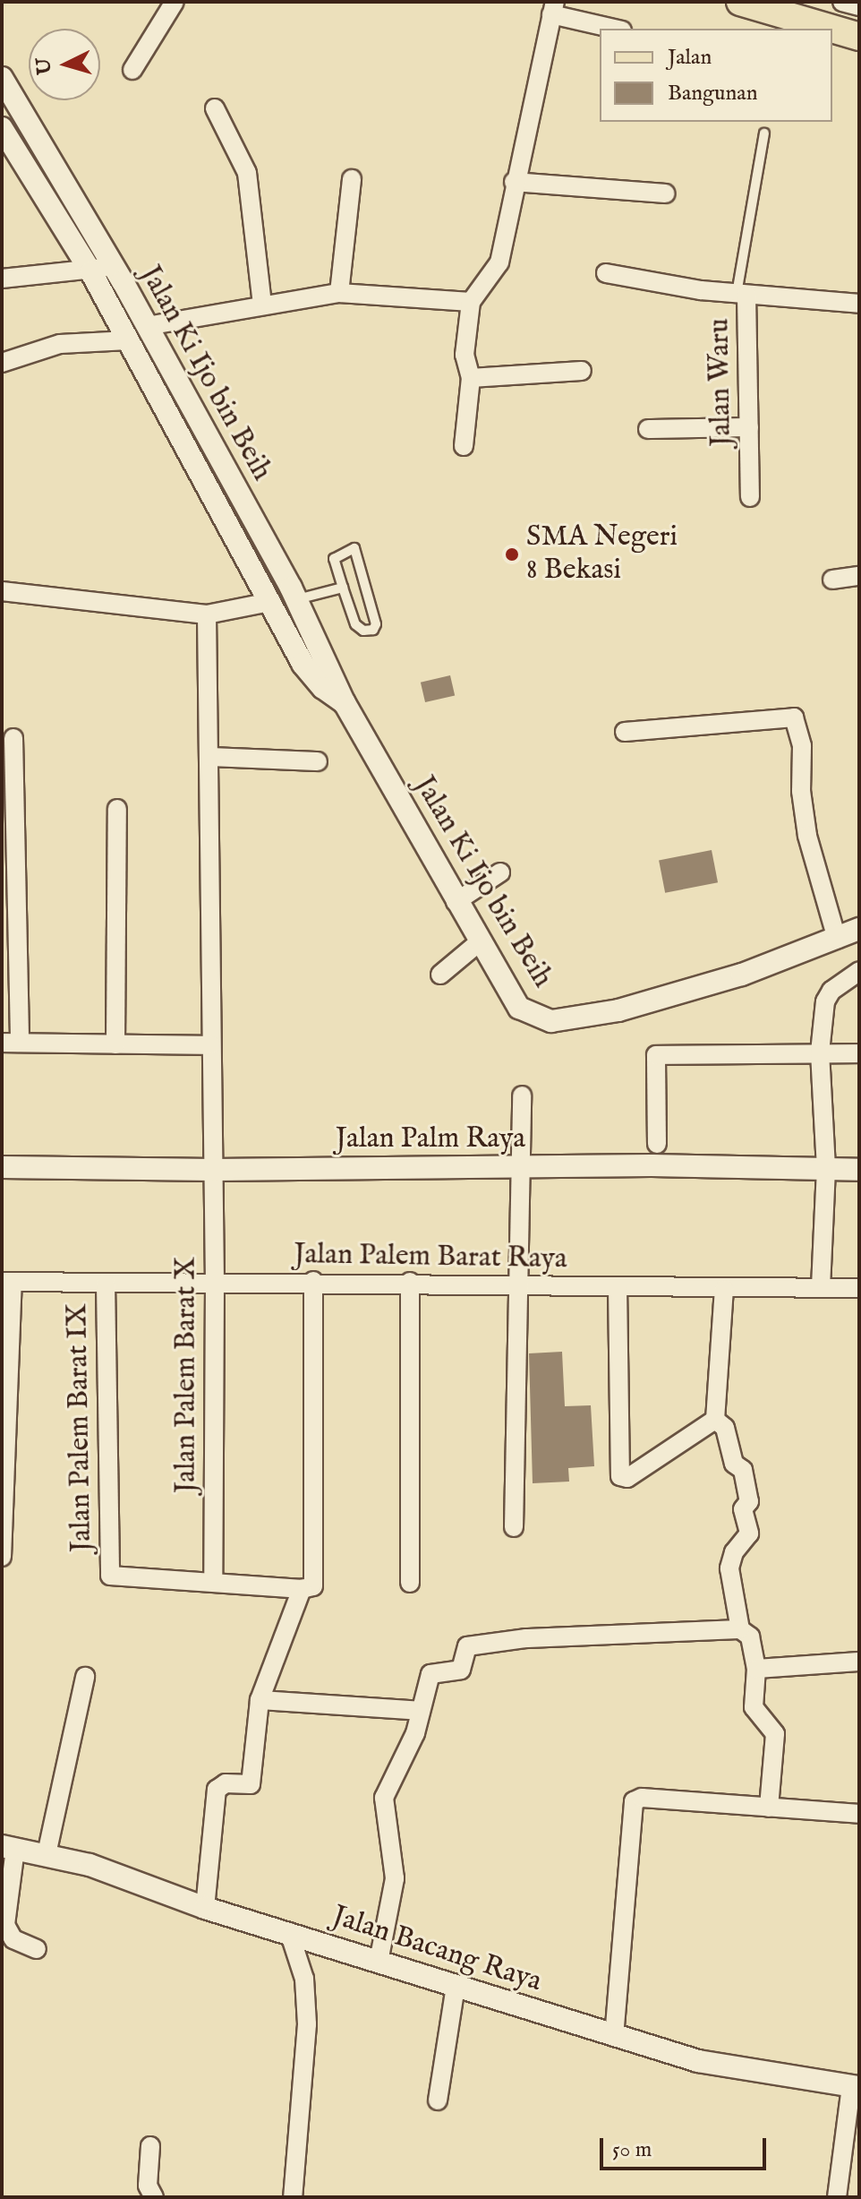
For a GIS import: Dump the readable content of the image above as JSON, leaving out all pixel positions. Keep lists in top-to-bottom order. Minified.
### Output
{"streets":{"street":["Jalan Ki Ijo bin Beih","Jalan Waru","Jalan Palm Raya","Jalan Palem Barat Raya","Jalan Palem Barat X","Jalan Palem Barat IX","Jalan Bacang Raya"]},"crossings":[["Jalan Palm Raya","Jalan Palem Barat X"],["Jalan Palem Barat Raya","Jalan Palem Barat X"],["Jalan Palem Barat Raya","Jalan Palem Barat IX"],["Jalan Palem Barat X","Jalan Palem Barat IX"]],"places":["SMA Negeri 8 Bekasi"],"legend":["Jalan","Bangunan"],"scale_bar":"50 m","north":"left"}
